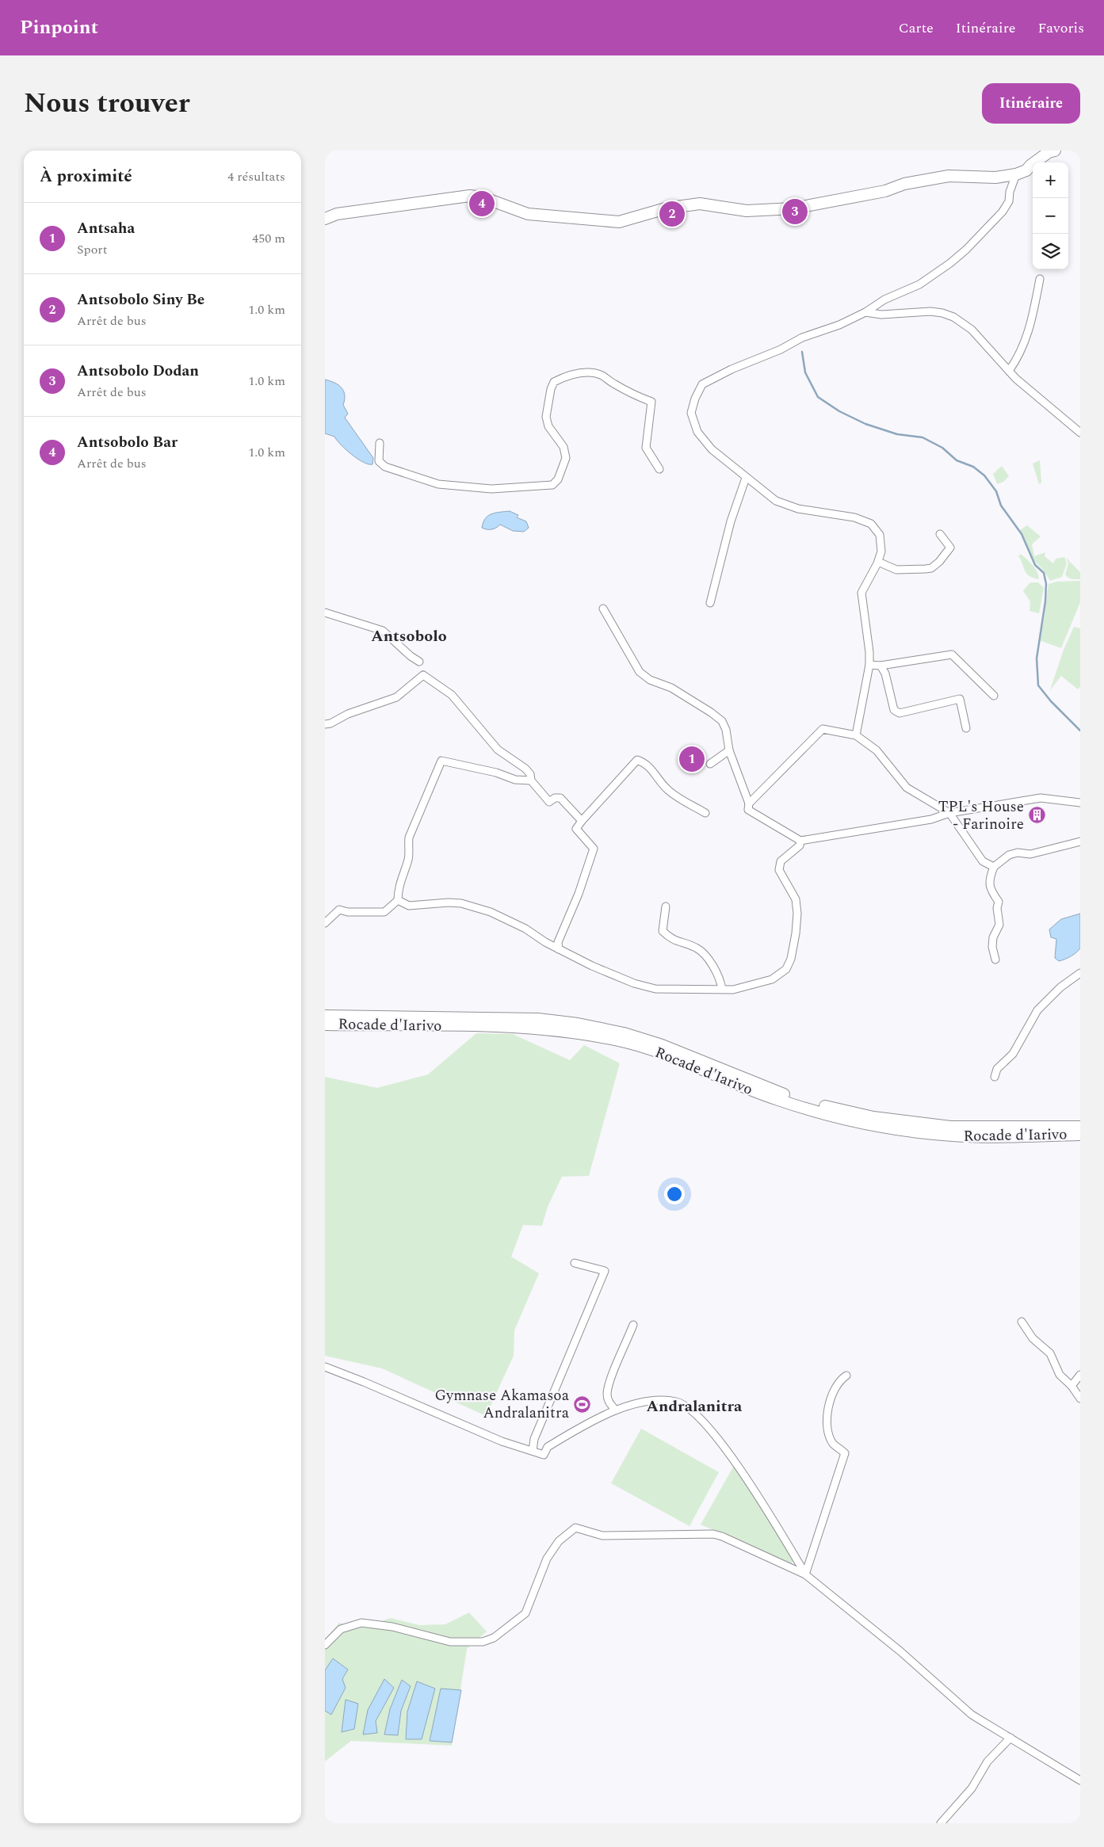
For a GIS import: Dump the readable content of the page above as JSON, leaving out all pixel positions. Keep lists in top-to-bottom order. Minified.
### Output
{"streets":{"main road":["Rocade d'Iarivo"]},"districts":["Antsobolo","Andralanitra"],"places":{"building":["TPL's House - Farinoire"],"sports":["Gymnase Akamasoa Andralanitra"]},"page":{"header":"Pinpoint","nav":["Carte","Itinéraire","Favoris"],"title":"Nous trouver","buttons":"Itinéraire","heading":["À proximité","4 résultats"],"map_buttons":["+","−"],"pins":["4","3","2","1"],"list":[{"mark":"1","name":"Antsaha","note":"Sport","value":"450 m"},{"mark":"2","name":"Antsobolo Siny Be","note":"Arrêt de bus","value":"1.0 km"},{"mark":"3","name":"Antsobolo Dodan","note":"Arrêt de bus","value":"1.0 km"},{"mark":"4","name":"Antsobolo Bar","note":"Arrêt de bus","value":"1.0 km"}]}}
